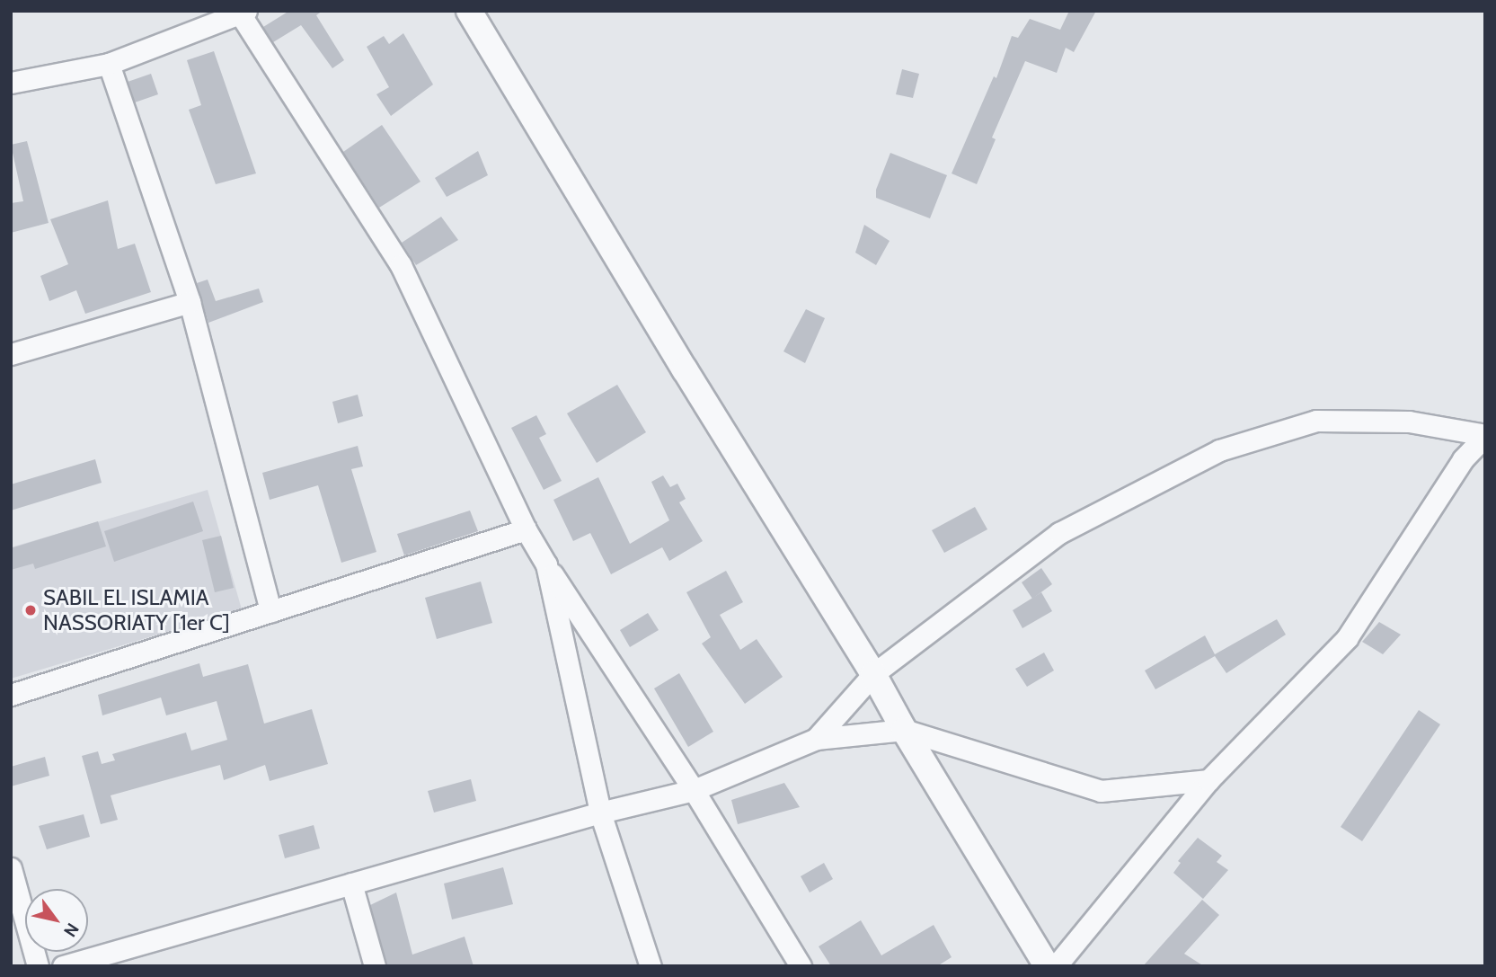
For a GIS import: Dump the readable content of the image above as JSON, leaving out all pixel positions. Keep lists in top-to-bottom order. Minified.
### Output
{"places":["SABIL EL ISLAMIA NASSORIATY [1er C]"],"north":"bottom right"}
